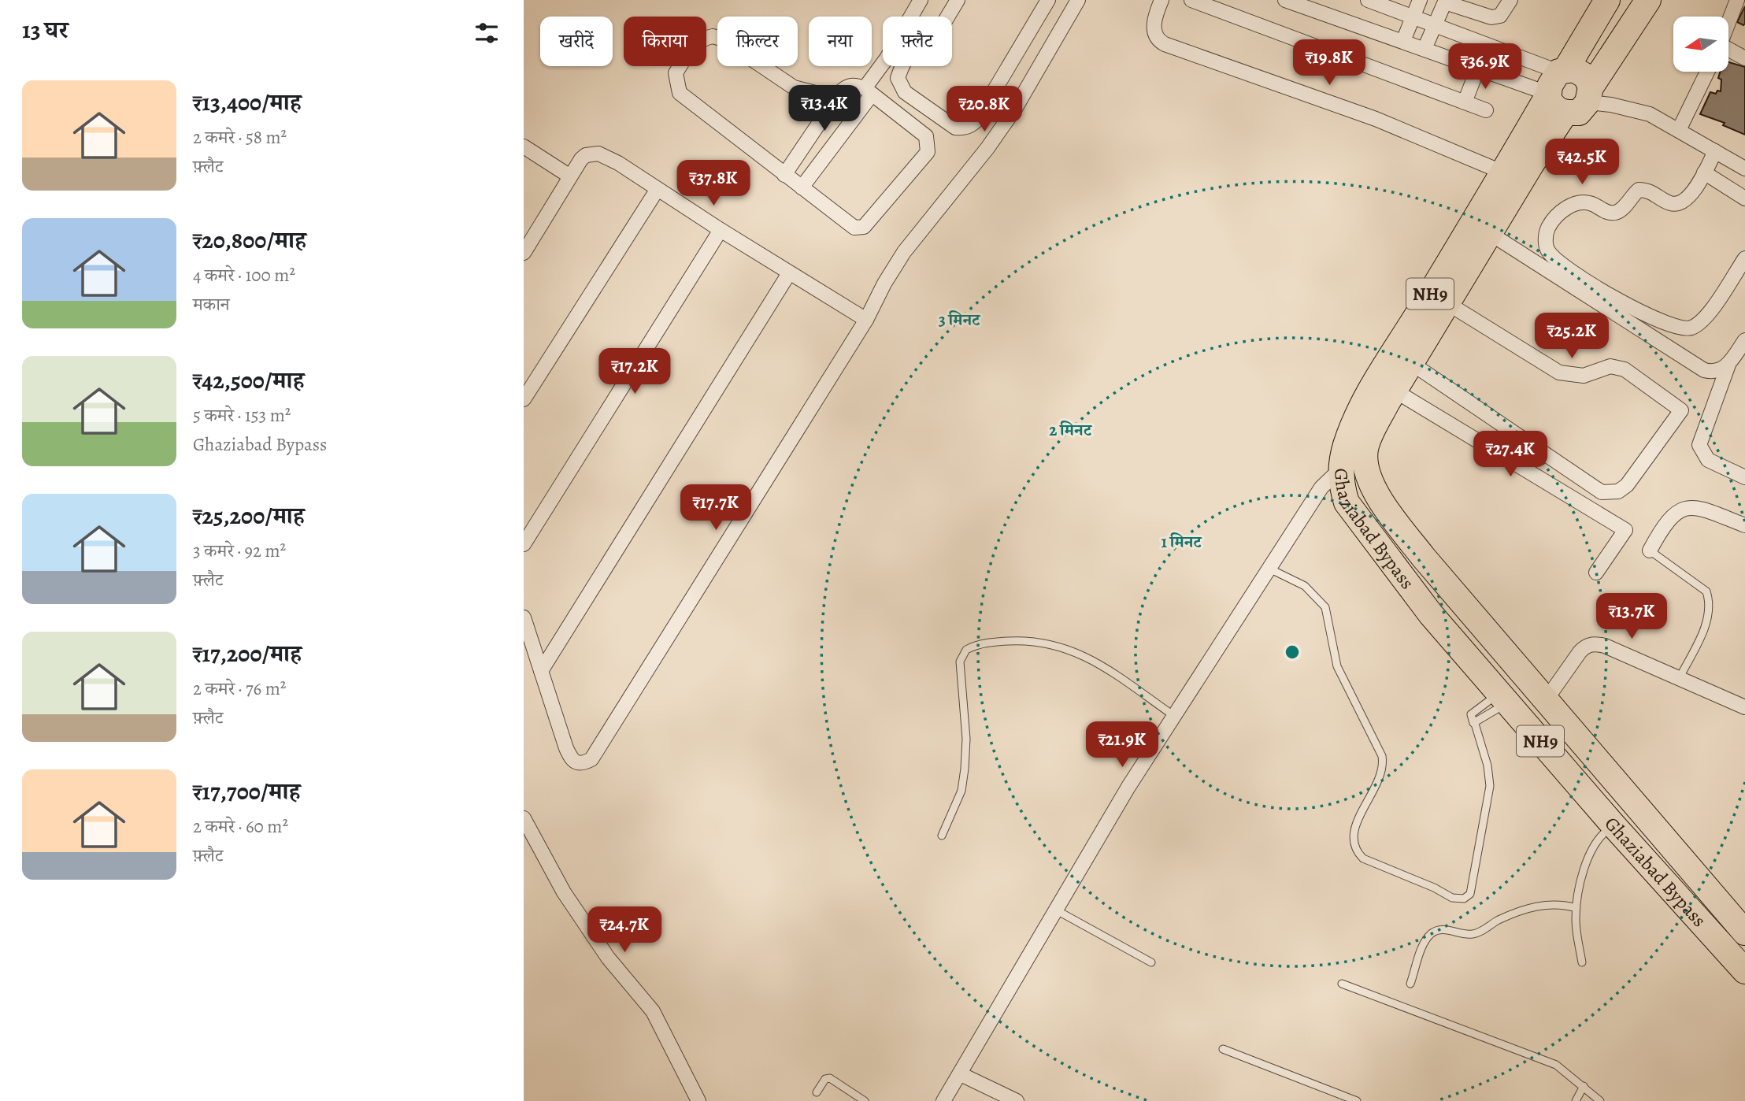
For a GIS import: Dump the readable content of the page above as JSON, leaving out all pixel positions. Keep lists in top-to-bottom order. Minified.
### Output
{"streets":{"highway":["NH9","Ghaziabad Bypass"]},"north":"left","page":{"heading":"13 घर","chip":["खरीदें","किराया","फ़िल्टर","नया","फ़्लैट"],"price":["₹19.8K","₹36.9K","₹13.4K","₹20.8K","₹42.5K","₹37.8K","₹25.2K","₹17.2K","₹27.4K","₹17.7K","₹13.7K","₹21.9K","₹24.7K"],"list":[{"name":"₹13,400/माह","note":"2 कमरे · 58 m² · फ़्लैट"},{"name":"₹20,800/माह","note":"4 कमरे · 100 m² · मकान"},{"name":"₹42,500/माह","note":"5 कमरे · 153 m² · Ghaziabad Bypass"},{"name":"₹25,200/माह","note":"3 कमरे · 92 m² · फ़्लैट"},{"name":"₹17,200/माह","note":"2 कमरे · 76 m² · फ़्लैट"},{"name":"₹17,700/माह","note":"2 कमरे · 60 m² · फ़्लैट"}]},"rings":["3 मिनट","2 मिनट","1 मिनट"]}
